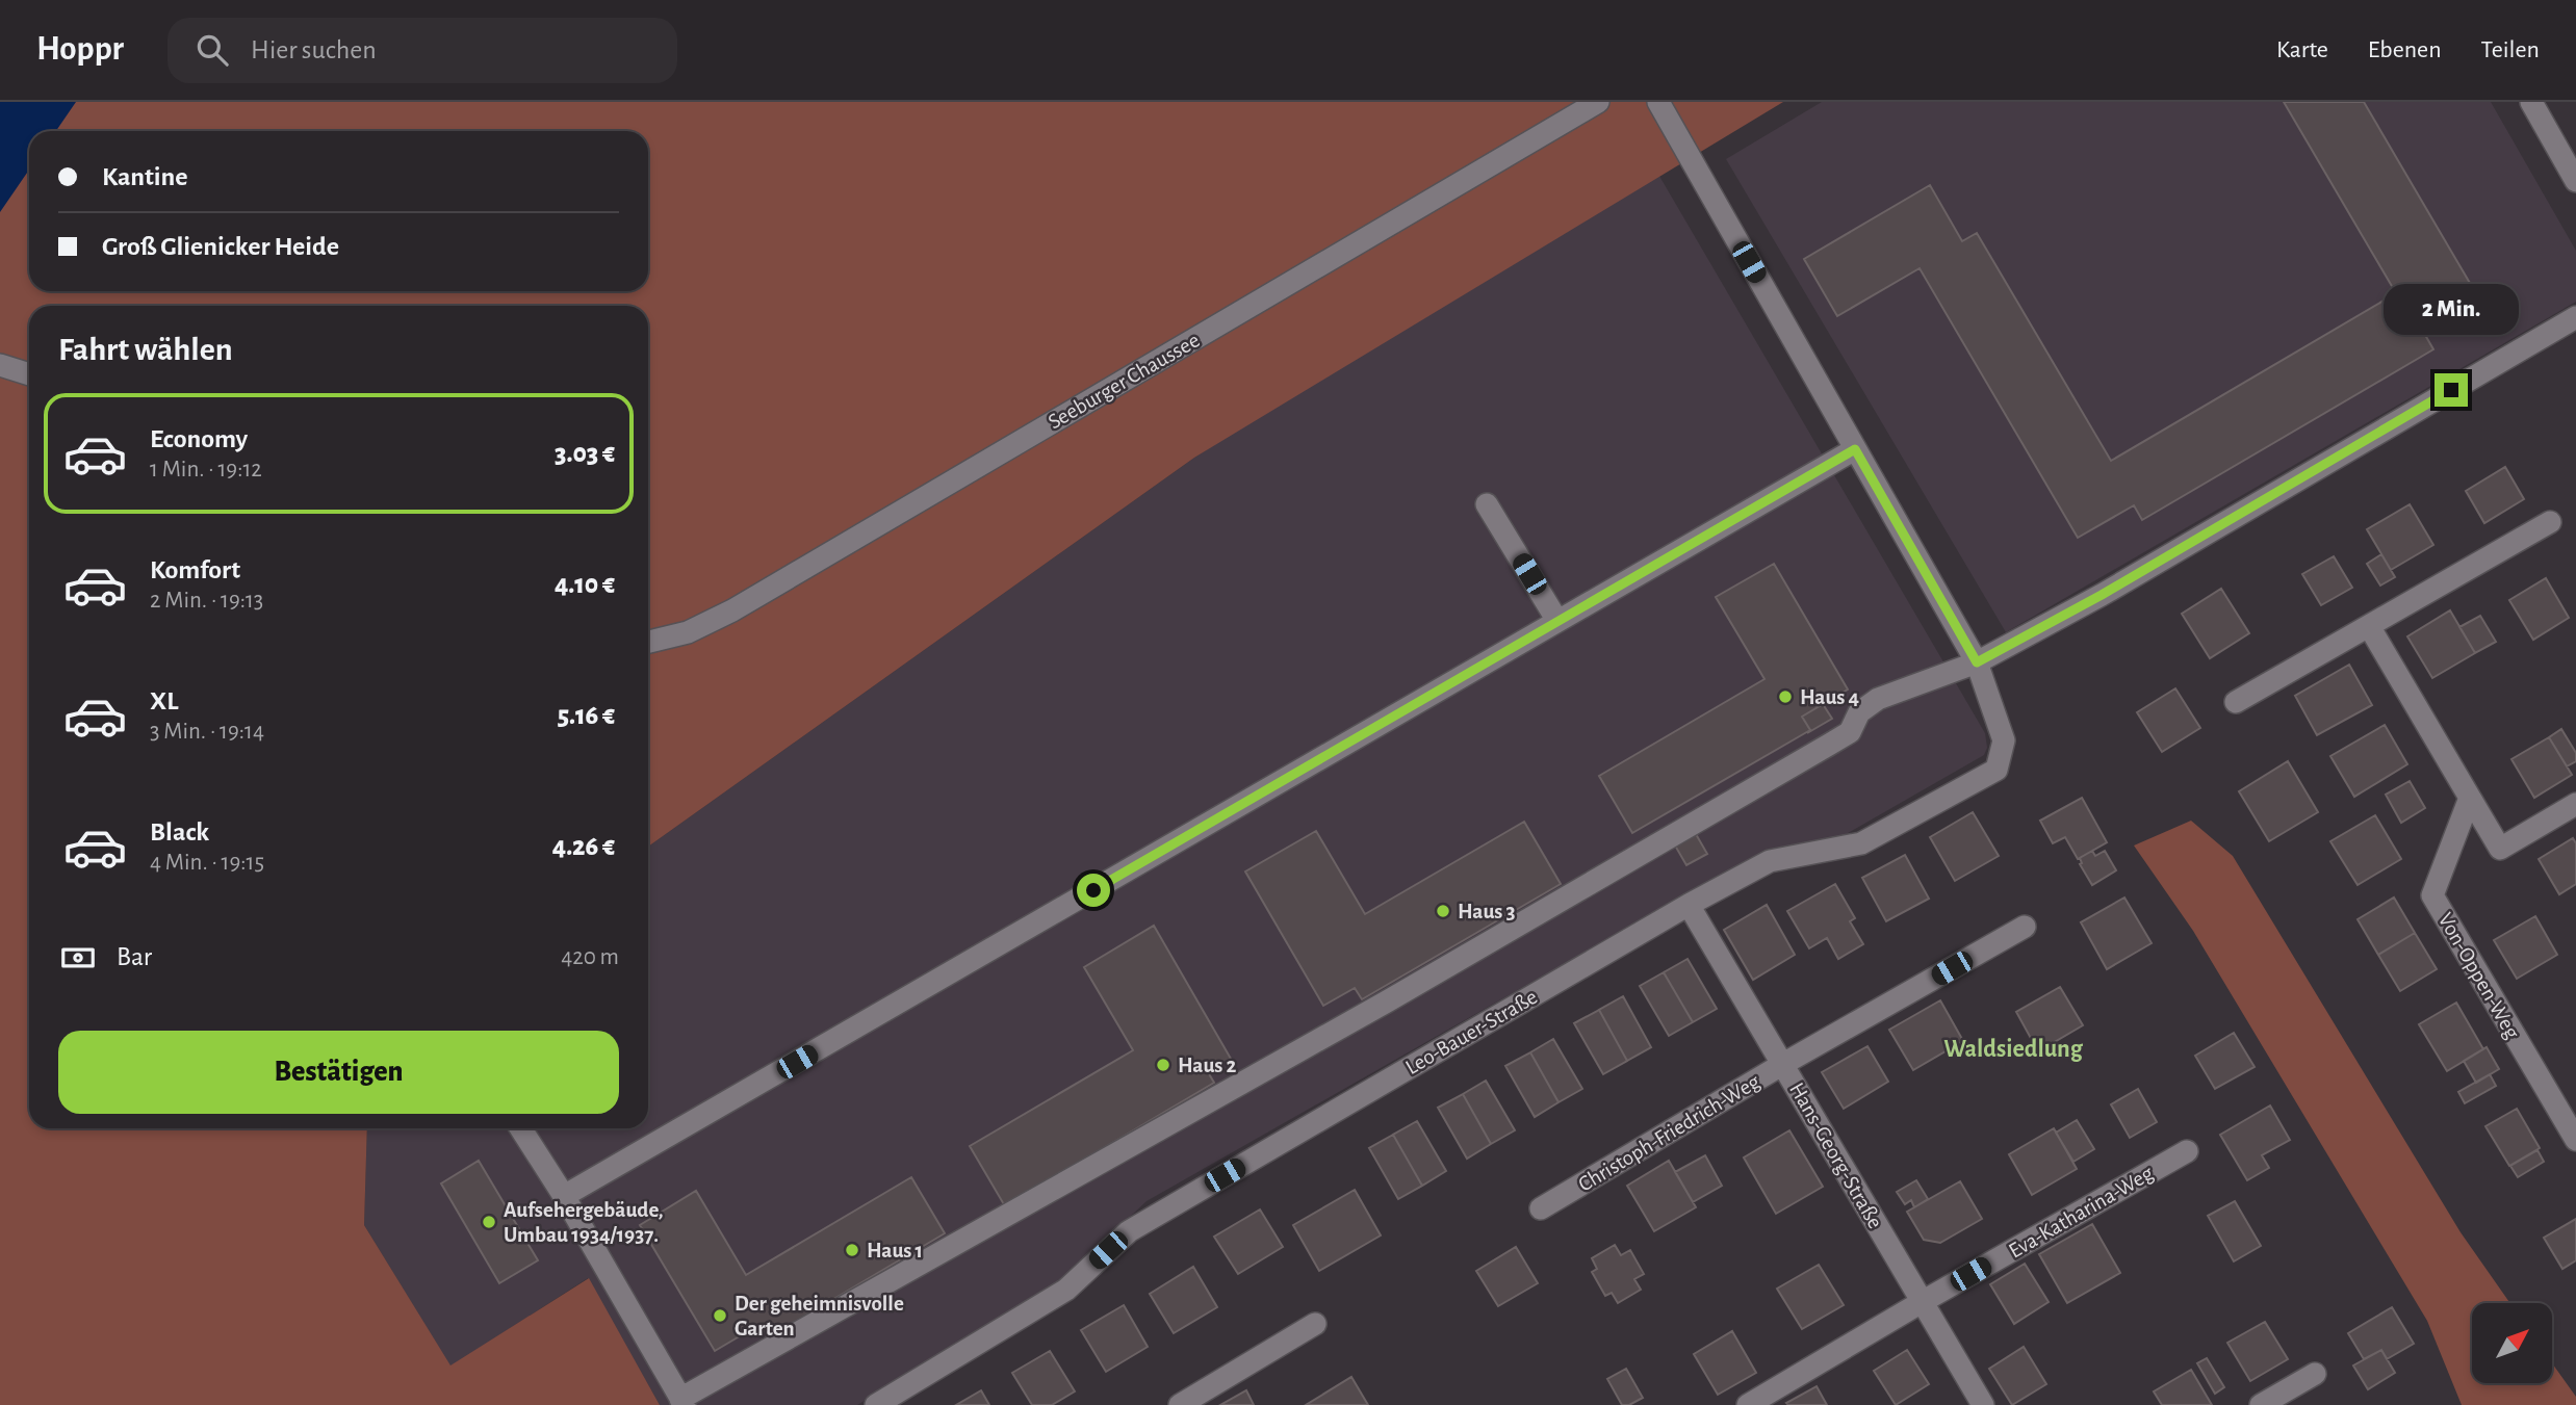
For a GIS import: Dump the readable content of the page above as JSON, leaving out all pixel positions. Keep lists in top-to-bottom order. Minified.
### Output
{"streets":{"street":["Seeburger Chaussee","Von-Oppen-Weg","Leo-Bauer-Straße","Christoph-Friedrich-Weg","Hans-Georg-Straße","Eva-Katharina-Weg"]},"crossings":[["Leo-Bauer-Straße","Hans-Georg-Straße"],["Christoph-Friedrich-Weg","Hans-Georg-Straße"],["Hans-Georg-Straße","Eva-Katharina-Weg"]],"districts":["Waldsiedlung"],"places":["Haus 4","Haus 3","Haus 2","Aufsehergebäude, Umbau 1934/1937.","Haus 1","Der geheimnisvolle Garten"],"north":"top right","page":{"header":"Hoppr","search":"Hier suchen","nav":["Karte","Ebenen","Teilen"],"banner":["Kantine","Groß Glienicker Heide"],"bubble":"2 Min.","heading":"Fahrt wählen","list":[{"name":"Economy","note":"1 Min. · 19:12","value":"3.03 €"},{"name":"Komfort","note":"2 Min. · 19:13","value":"4.10 €"},{"name":"XL","note":"3 Min. · 19:14","value":"5.16 €"},{"name":"Black","note":"4 Min. · 19:15","value":"4.26 €"}],"pay":["Bar","420 m"],"buttons":"Bestätigen"}}
